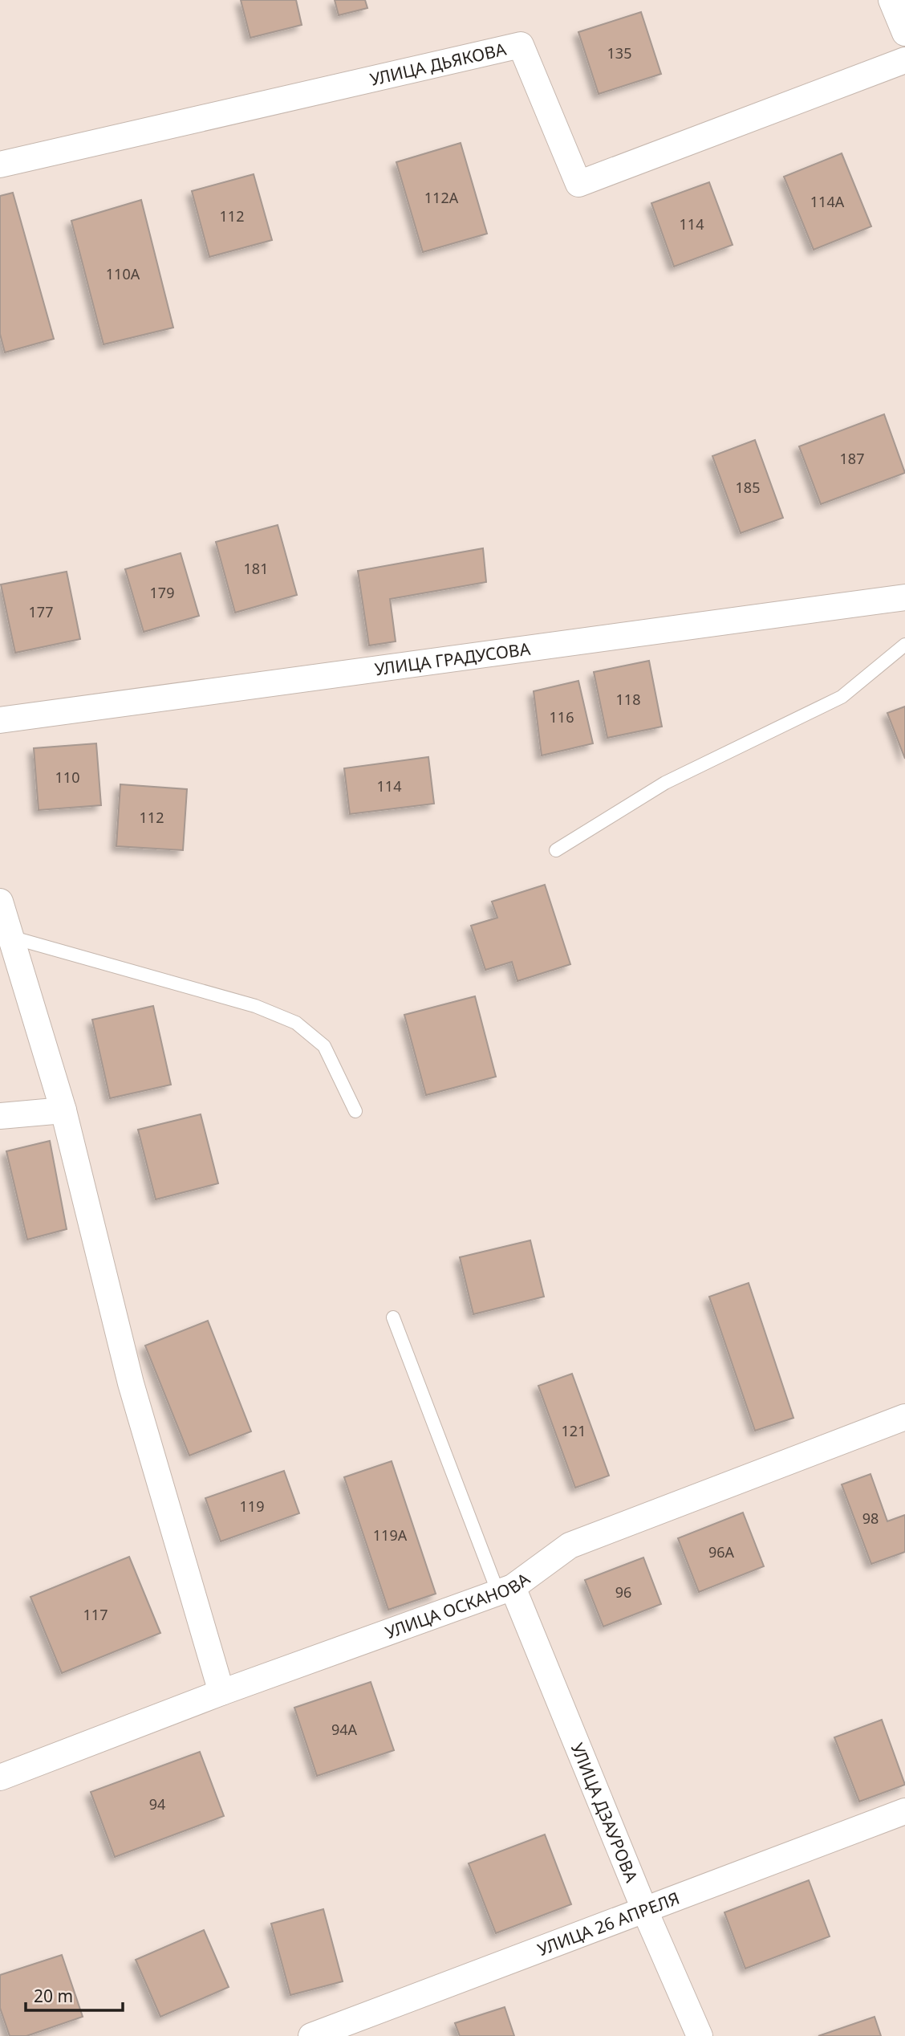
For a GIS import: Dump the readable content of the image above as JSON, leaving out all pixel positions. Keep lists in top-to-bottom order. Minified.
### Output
{"streets":{"street":["УЛИЦА ДЬЯКОВА","УЛИЦА ГРАДУСОВА","УЛИЦА ОСКАНОВА","УЛИЦА ДЗАУРОВА","УЛИЦА 26 АПРЕЛЯ"]},"crossings":[["УЛИЦА ОСКАНОВА","УЛИЦА ДЗАУРОВА"],["УЛИЦА ДЗАУРОВА","УЛИЦА 26 АПРЕЛЯ"]],"house_numbers":["135","112А","114А","112","114","110А","187","185","181","179","177","118","116","110","114","112","121","119","98","119А","96А","96","117","94А","94"],"scale_bar":"20 m"}
